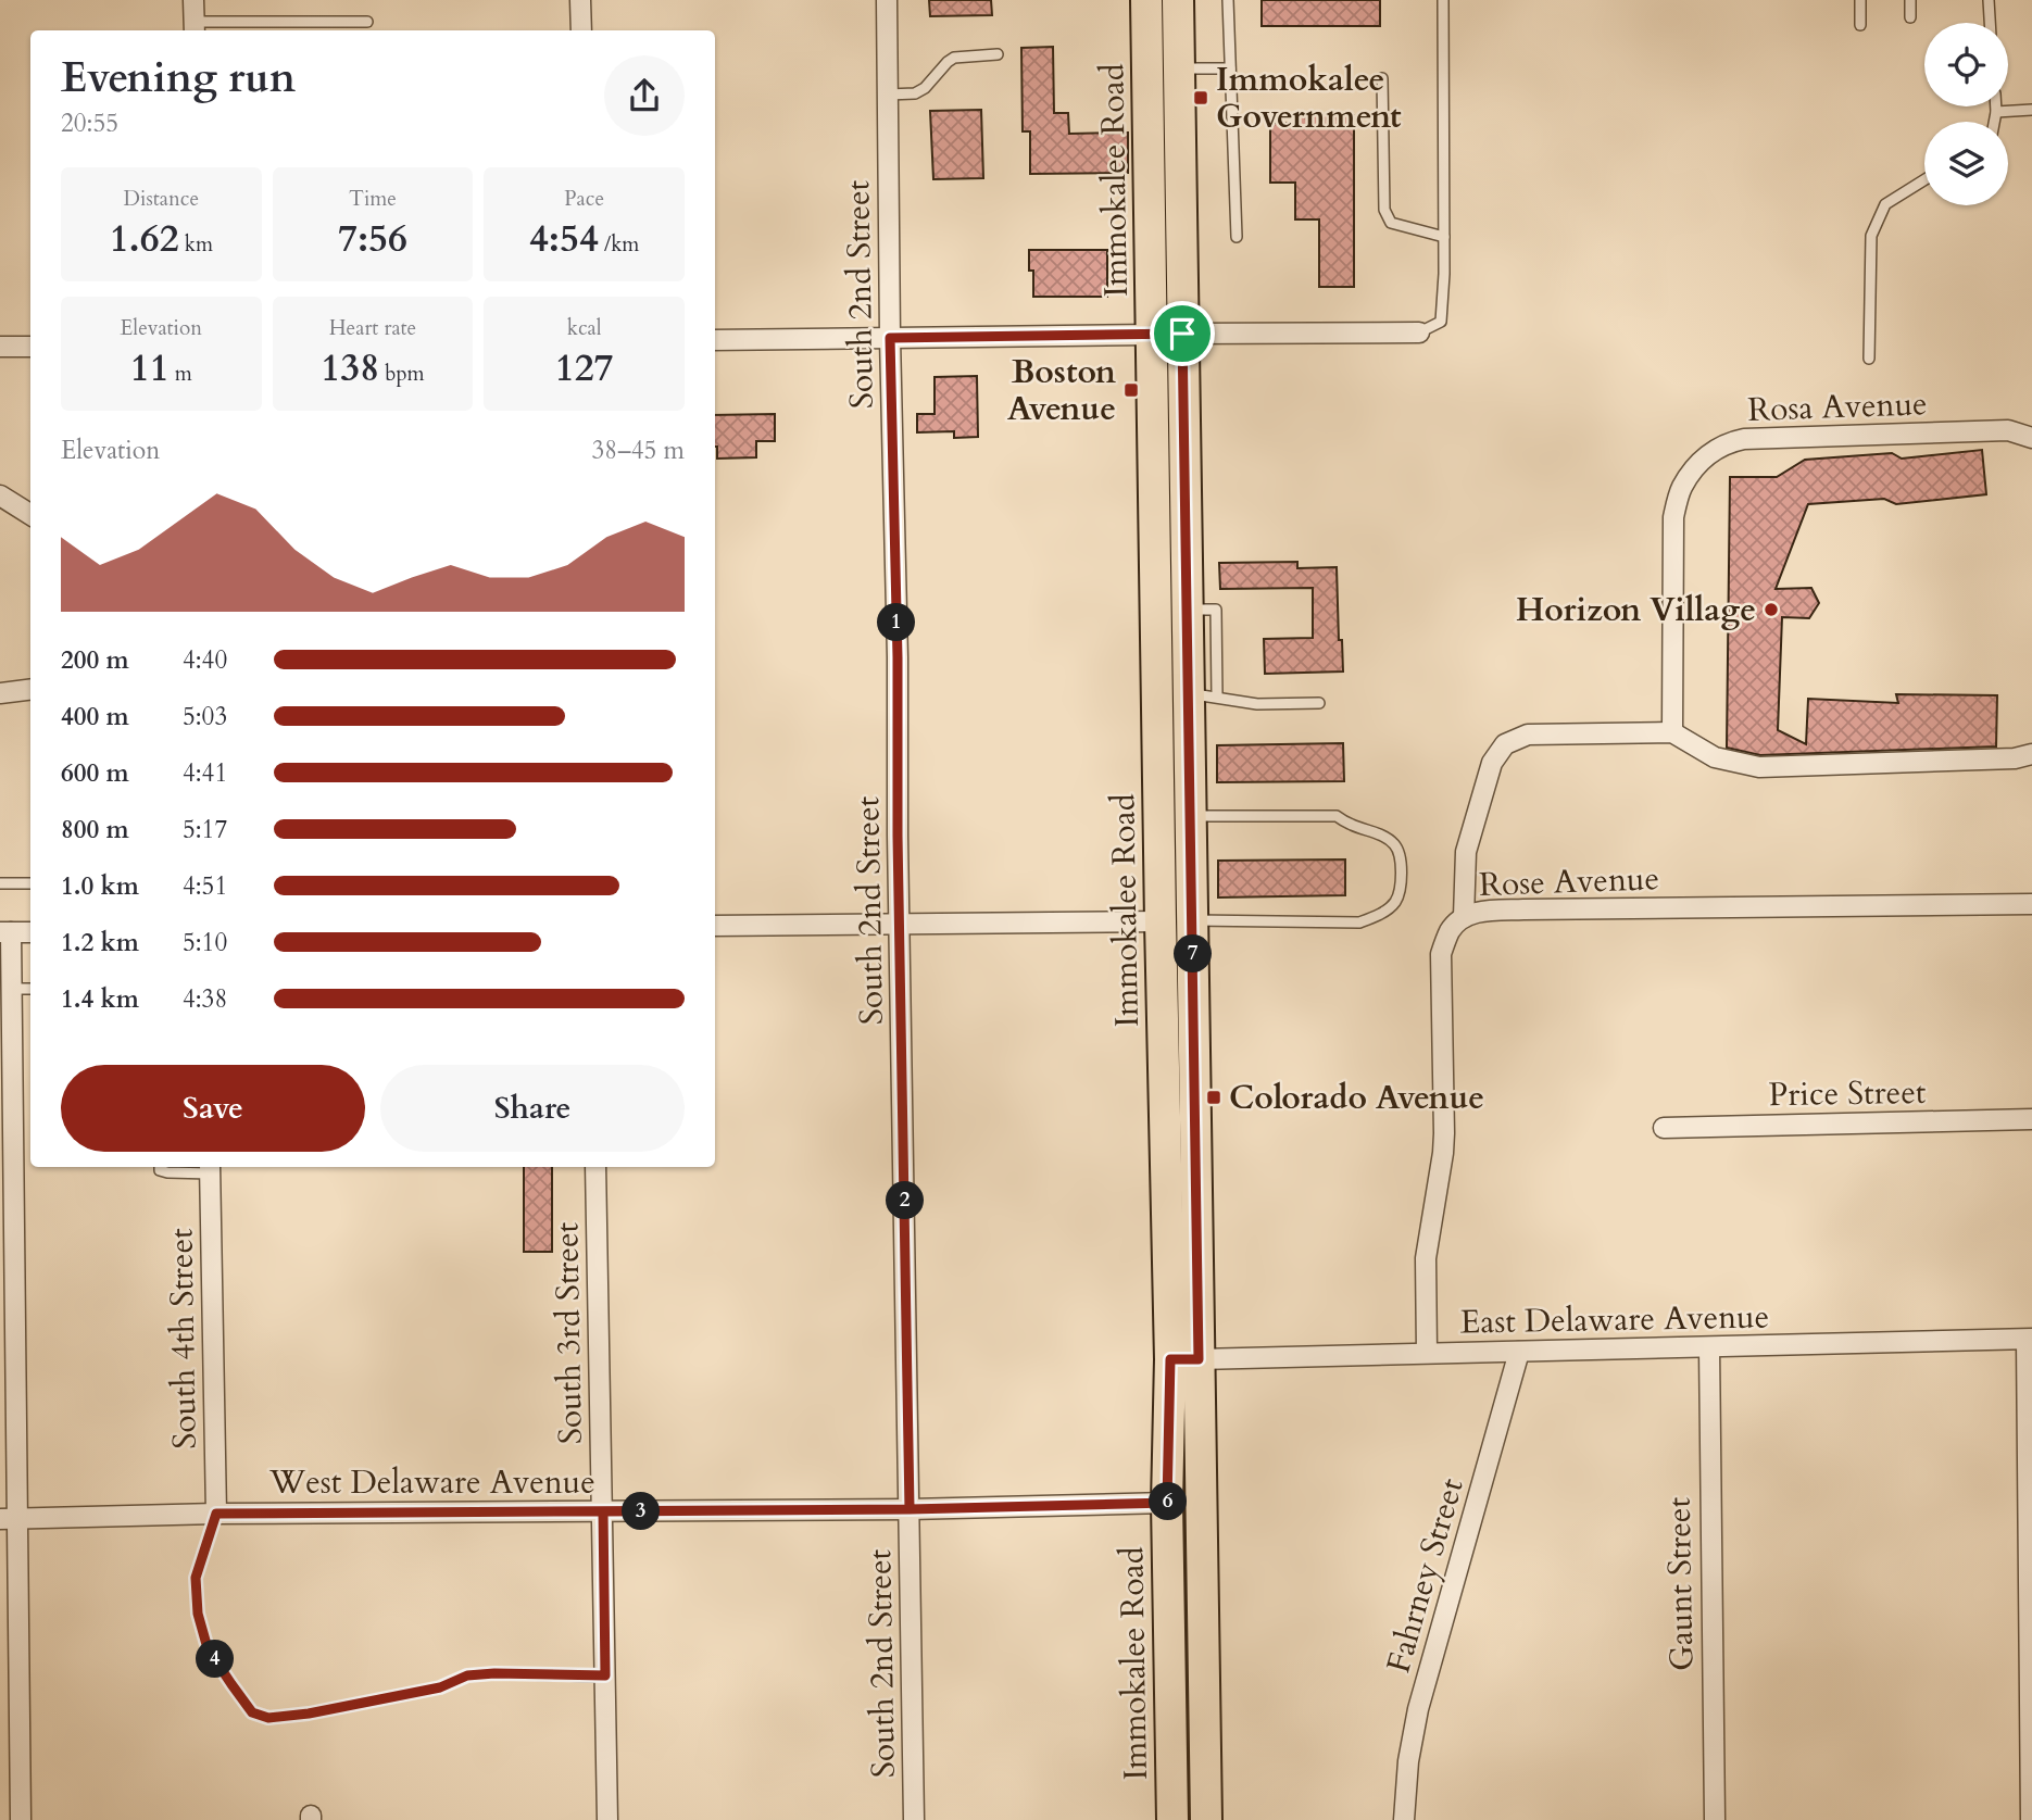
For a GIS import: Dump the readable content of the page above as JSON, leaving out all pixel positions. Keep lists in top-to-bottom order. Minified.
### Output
{"streets":{"main road":["Immokalee Road"],"street":["South 2nd Street","Rosa Avenue","Rose Avenue","Price Street","East Delaware Avenue","South 3rd Street","South 4th Street","West Delaware Avenue","Fahrney Street","Gaunt Street"]},"crossings":[["Immokalee Road","East Delaware Avenue"],["Immokalee Road","West Delaware Avenue"],["South 2nd Street","West Delaware Avenue"],["Rose Avenue","East Delaware Avenue"],["East Delaware Avenue","Fahrney Street"],["East Delaware Avenue","Gaunt Street"],["South 3rd Street","West Delaware Avenue"],["South 4th Street","West Delaware Avenue"]],"places":{"transit":["Immokalee Government","Boston Avenue","Colorado Avenue"],"other":["Horizon Village"]},"page":{"heading":["Evening run","20:55"],"stats":[["Distance","1.62 km"],["Time","7:56"],["Pace","4:54 /km"],["Elevation","11 m"],["Heart rate","138 bpm"],["kcal","127"]],"chart":["Elevation","38–45 m"],"pins":["1","7","2","6","3","4"],"list":[{"name":"200 m","note":"4:40"},{"name":"400 m","note":"5:03"},{"name":"600 m","note":"4:41"},{"name":"800 m","note":"5:17"},{"name":"1.0 km","note":"4:51"},{"name":"1.2 km","note":"5:10"},{"name":"1.4 km","note":"4:38"}],"buttons":["Save","Share"]}}
